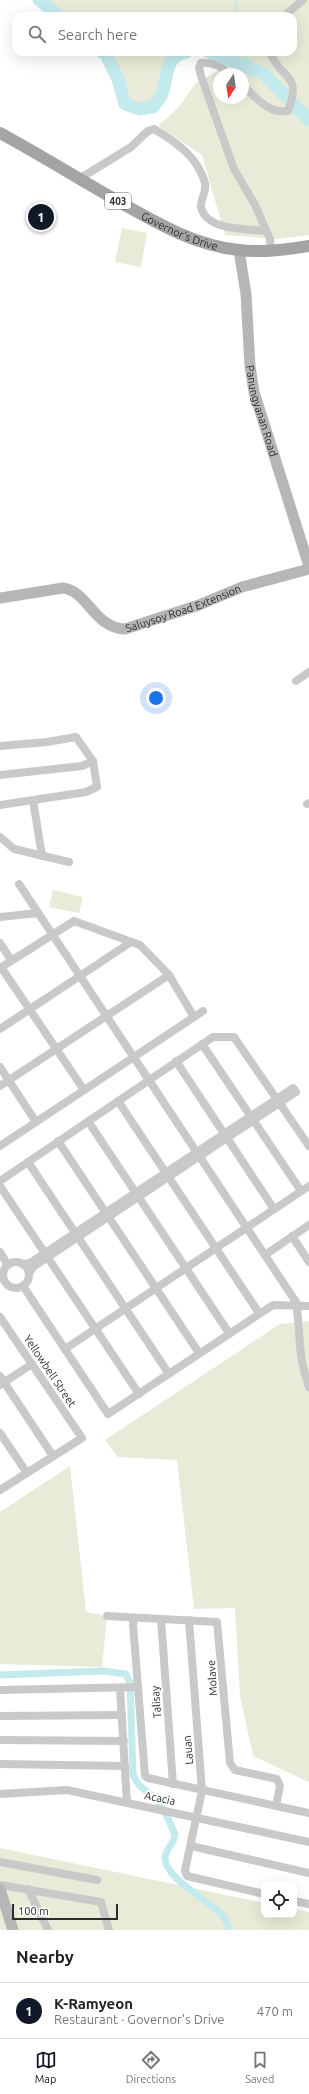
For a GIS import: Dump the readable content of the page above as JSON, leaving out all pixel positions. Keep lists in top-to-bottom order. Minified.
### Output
{"streets":{"main road":["403","Governor's Drive","Panungyanan Road","Saluysoy Road Extension"],"street":["Yellowbell Street","Molave","Talisay","Lauan","Acacia"]},"crossings":[["Governor's Drive","Panungyanan Road"],["Molave","Talisay"],["Molave","Lauan"],["Lauan","Acacia"]],"scale_bar":"100 m","north":"bottom","page":{"search":"Search here","pins":"1","scale":"100 m","heading":"Nearby","list":[{"mark":"1","name":"K-Ramyeon","note":"Restaurant · Governor's Drive","value":"470 m"}],"nav":["Map","Directions","Saved"]}}
